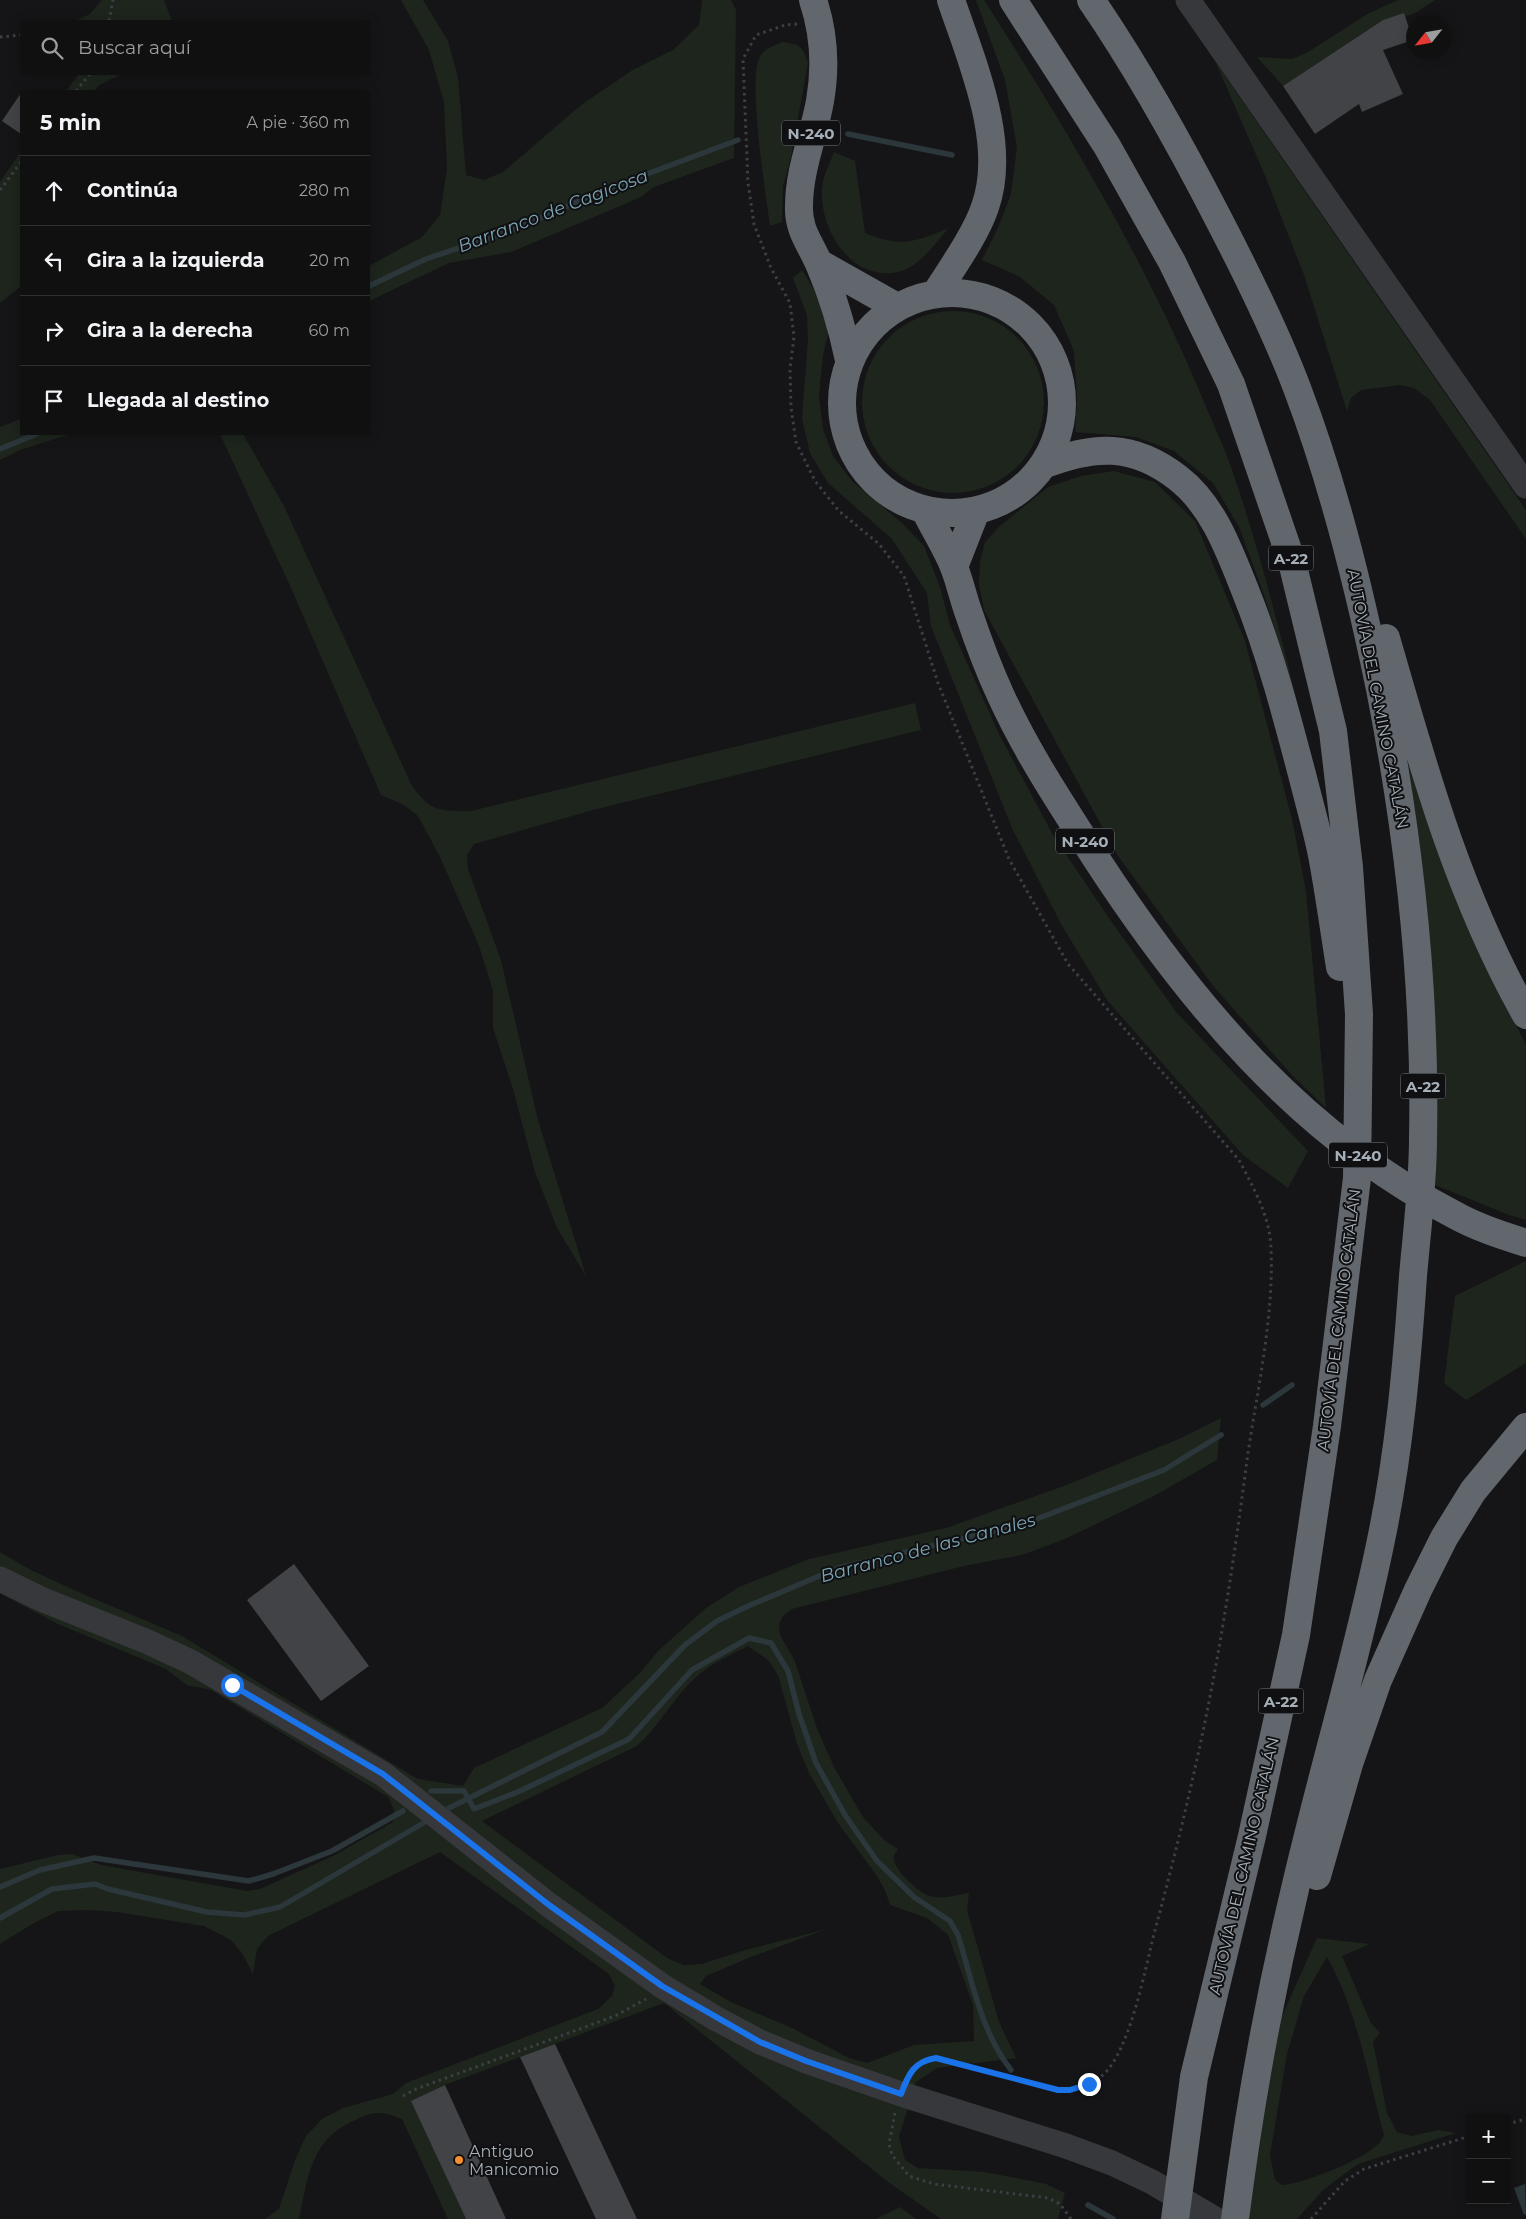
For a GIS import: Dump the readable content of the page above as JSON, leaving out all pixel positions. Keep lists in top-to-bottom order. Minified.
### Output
{"streets":{"highway":["N-240","A-22","AUTOVÍA DEL CAMINO CATALÁN"]},"water":["Barranco de Cagicosa","Barranco de las Canales"],"places":["Antiguo Manicomio"],"north":"bottom left","page":{"search":"Buscar aquí","heading":["5 min","A pie · 360 m"],"list":[["Continúa","280 m"],["Gira a la izquierda","20 m"],["Gira a la derecha","60 m"],"Llegada al destino"],"map_buttons":["+","−"]}}
